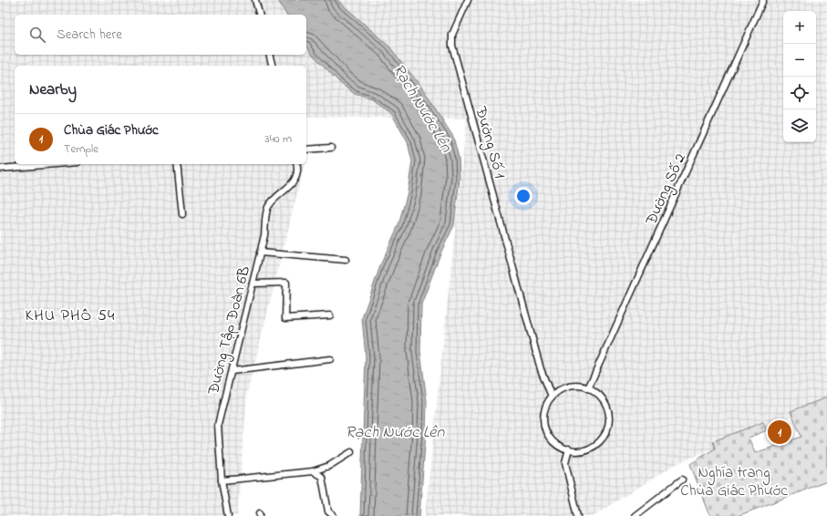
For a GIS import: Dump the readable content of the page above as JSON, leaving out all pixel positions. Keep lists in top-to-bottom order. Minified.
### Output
{"streets":{"street":["Đường Số 1","Đường Số 2","Đường Tập Đoàn 6B"]},"crossings":[["Đường Số 1","Đường Số 2"]],"districts":["KHU PHỐ 54"],"water":["Rạch Nước Lên"],"parks":["Nghĩa trang Chùa Giác Phước"],"page":{"map_buttons":["+","−"],"search":"Search here","heading":"Nearby","list":[{"mark":"1","name":"Chùa Giác Phước","note":"Temple","value":"340 m"}],"pins":"1"}}
